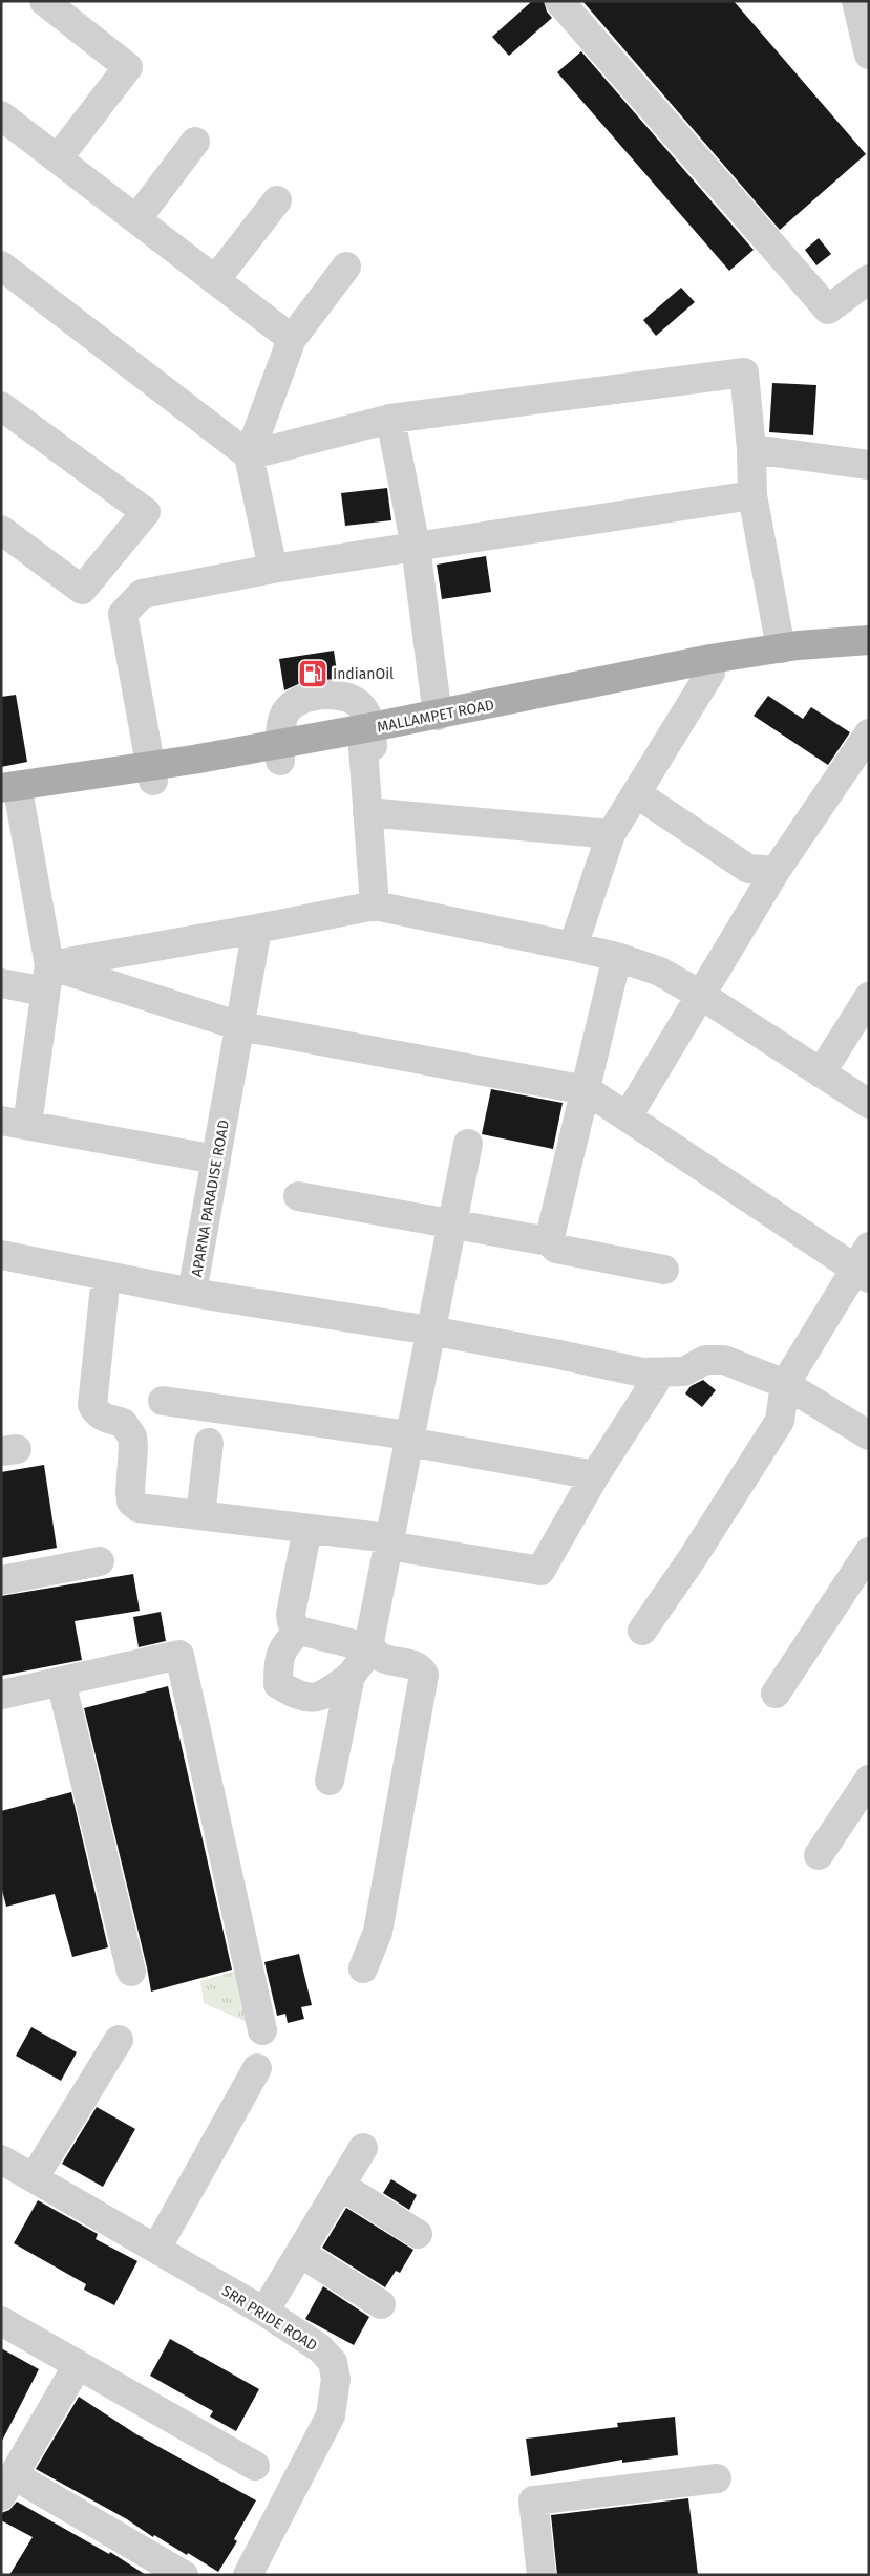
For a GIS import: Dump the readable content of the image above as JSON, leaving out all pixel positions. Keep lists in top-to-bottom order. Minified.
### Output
{"streets":{"main road":["MALLAMPET ROAD"],"street":["APARNA PARADISE ROAD","SRR PRIDE ROAD"]},"places":{"fuel station":["IndianOil"]}}
